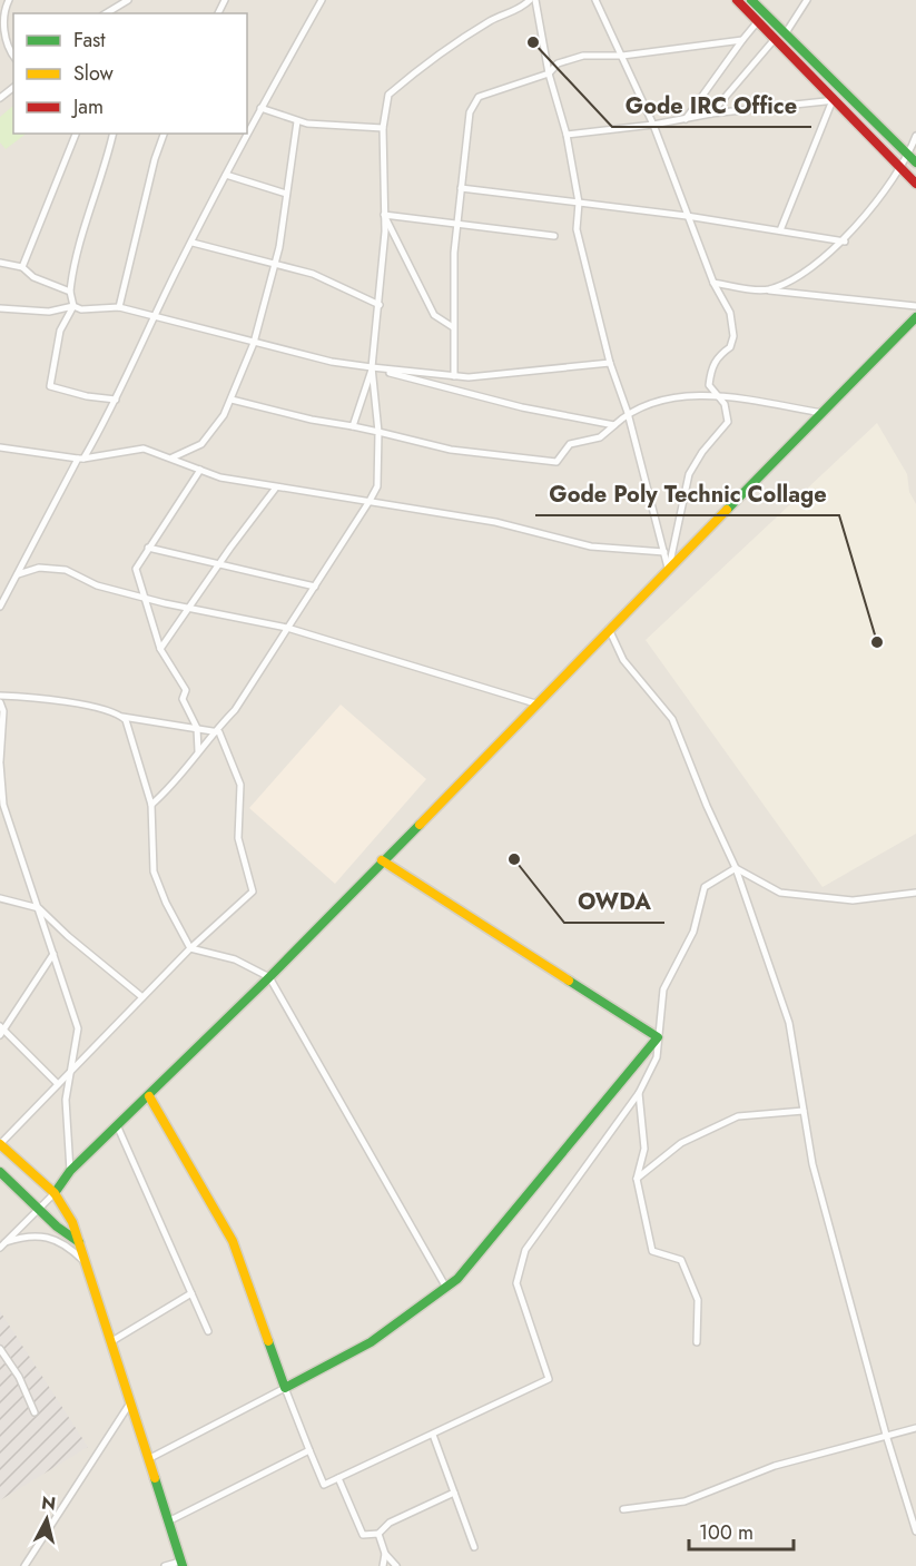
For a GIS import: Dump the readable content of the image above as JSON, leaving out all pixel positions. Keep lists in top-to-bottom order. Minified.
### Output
{"places":["Gode IRC Office","Gode Poly Technic Collage","OWDA"],"legend":["Fast","Slow","Jam"],"scale_bar":"100 m","north":"top"}
